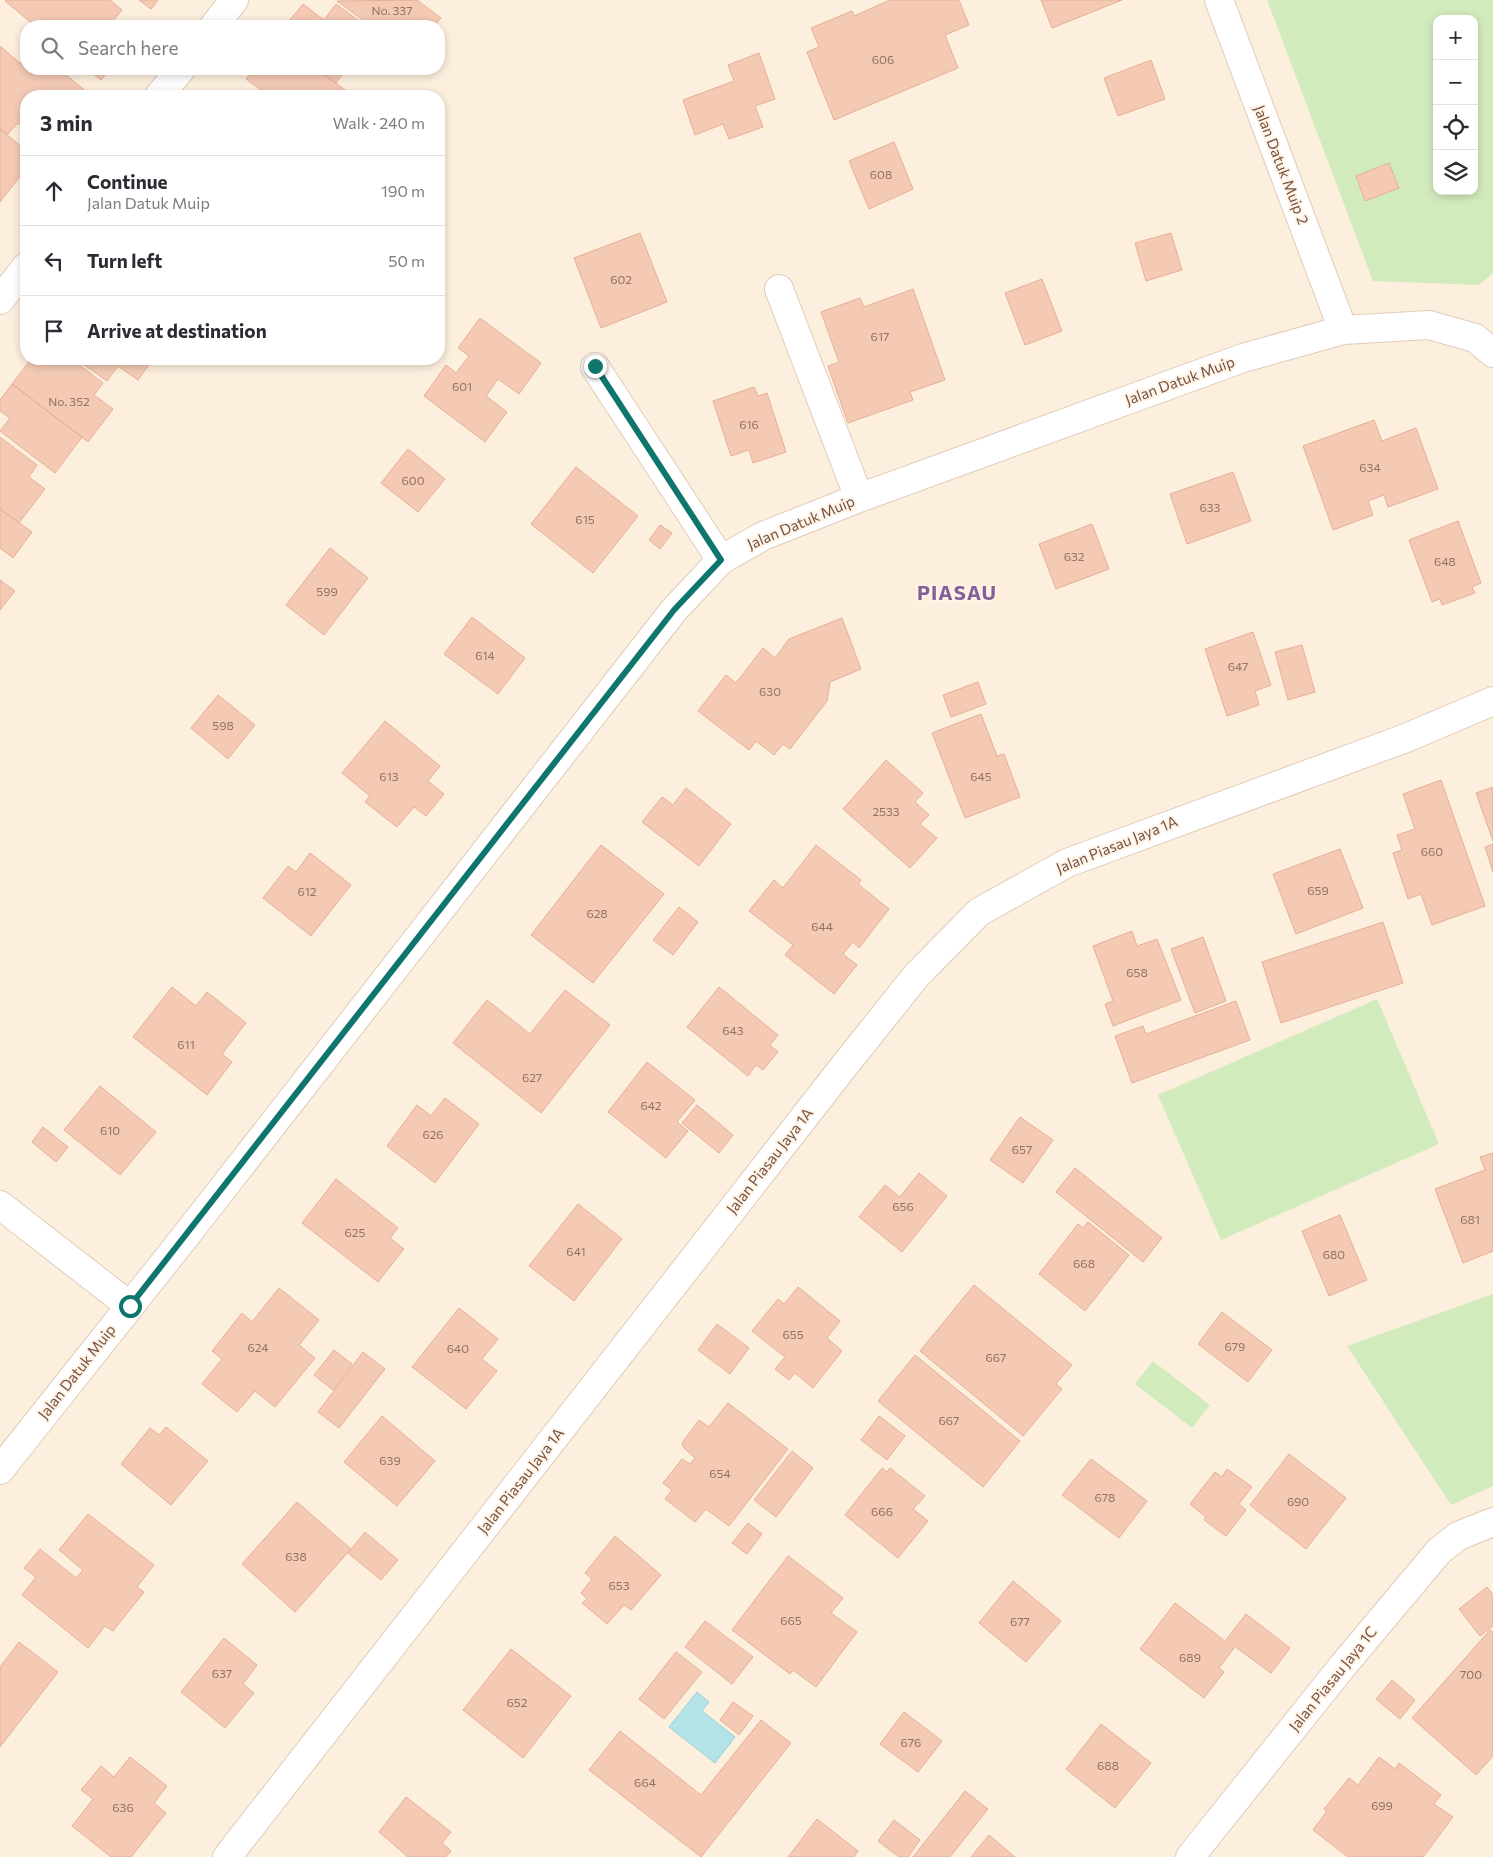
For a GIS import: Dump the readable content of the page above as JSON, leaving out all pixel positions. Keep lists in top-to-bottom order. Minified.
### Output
{"streets":{"street":["Jalan Datuk Muip 2","Jalan Datuk Muip","Jalan Piasau Jaya 1A","Jalan Piasau Jaya 1C"]},"crossings":[["Jalan Datuk Muip 2","Jalan Datuk Muip"]],"districts":["PIASAU"],"house_numbers":["No. 337","606","608","602","617","601","No. 352","616","634","600","633","615","632","648","599","614","647","630","598","613","645","2533","660","659","612","628","644","658","643","611","627","642","610","626","657","656","681","625","641","680","668","655","679","624","640","667","667","639","654","678","690","666","638","653","665","677","689","637","700","652","676","688","664","699","636"],"page":{"map_buttons":["+","−"],"search":"Search here","heading":["3 min","Walk · 240 m"],"list":[["Continue","Jalan Datuk Muip","190 m"],["Turn left","50 m"],"Arrive at destination"]}}
